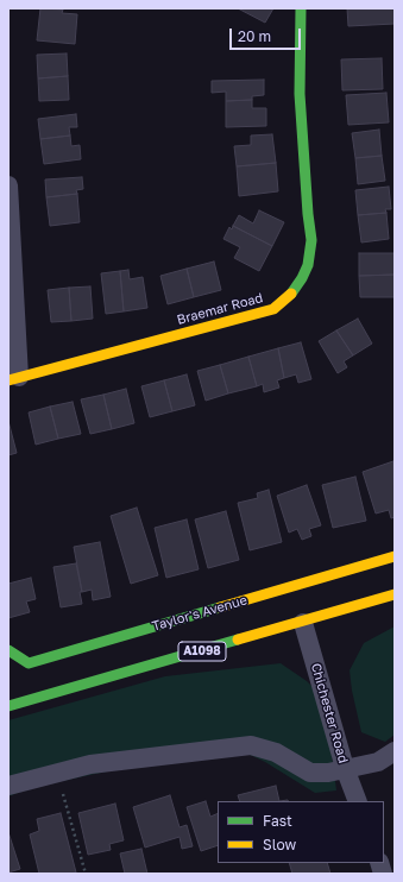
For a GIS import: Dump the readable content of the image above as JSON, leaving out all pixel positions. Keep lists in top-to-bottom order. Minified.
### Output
{"streets":{"street":["Braemar Road","Taylor's Avenue","A1098","Chichester Road"]},"crossings":[["A1098","Chichester Road"]],"legend":["Fast","Slow"],"scale_bar":"20 m"}
